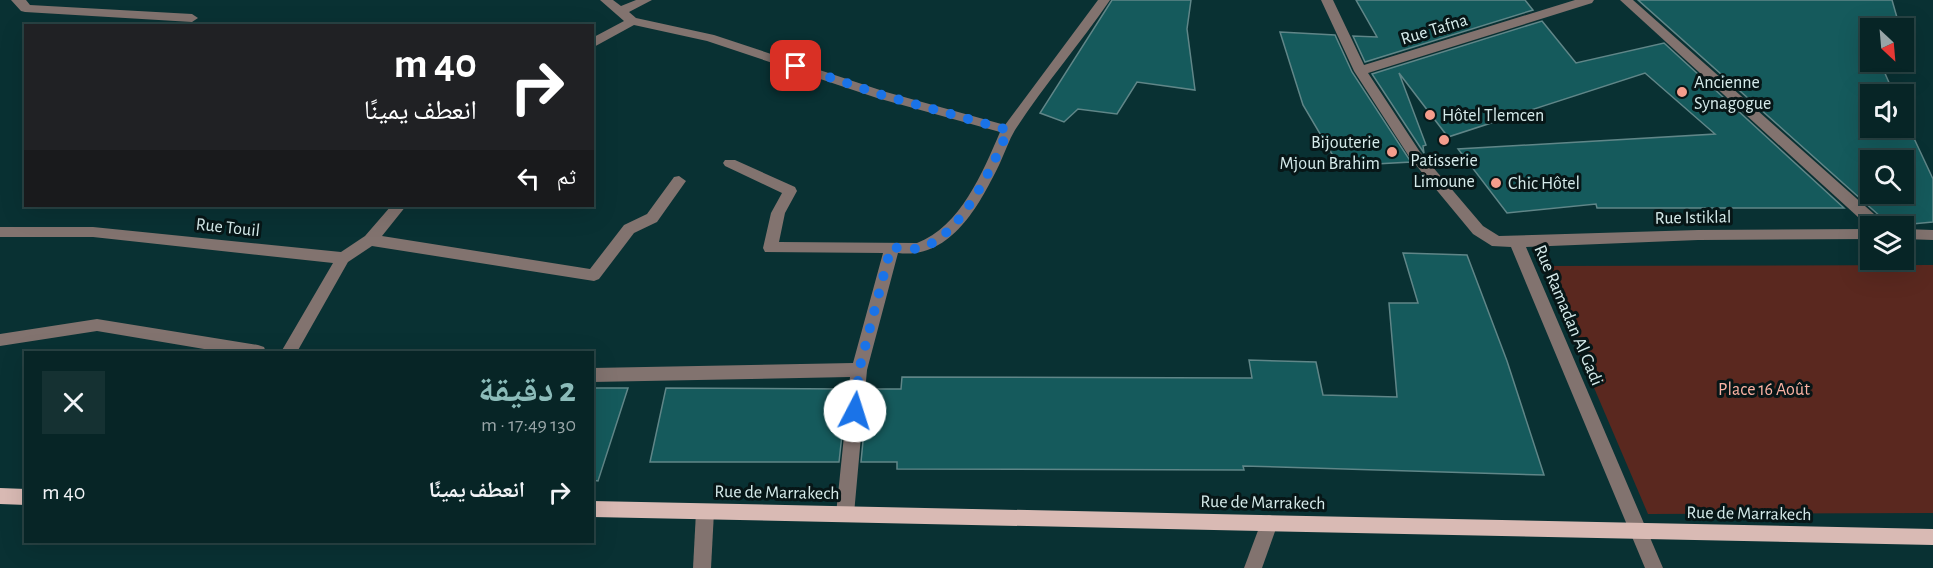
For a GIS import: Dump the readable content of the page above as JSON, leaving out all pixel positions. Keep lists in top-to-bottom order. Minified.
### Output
{"streets":{"main road":["Rue de Marrakech"],"street":["Rue Tafna","Rue Istiklal","Rue Touil","Rue Ramadan Al Gadi"]},"crossings":[["Rue Tafna","Rue Ramadan Al Gadi"],["Rue Istiklal","Rue Ramadan Al Gadi"],["Rue Ramadan Al Gadi","Rue de Marrakech"]],"parks":["Place 16 Août"],"places":["Ancienne Synagogue","Hôtel Tlemcen","Patisserie Limoune","Bijouterie Mjoun Brahim","Chic Hôtel"],"north":"bottom right","page":{"turn":["40 m","انعطف يمينًا"],"then":"ثم","heading":["2 دقيقة","130 m · 17:49"],"list":[{"name":"انعطف يمينًا","value":"40 m"}]}}
